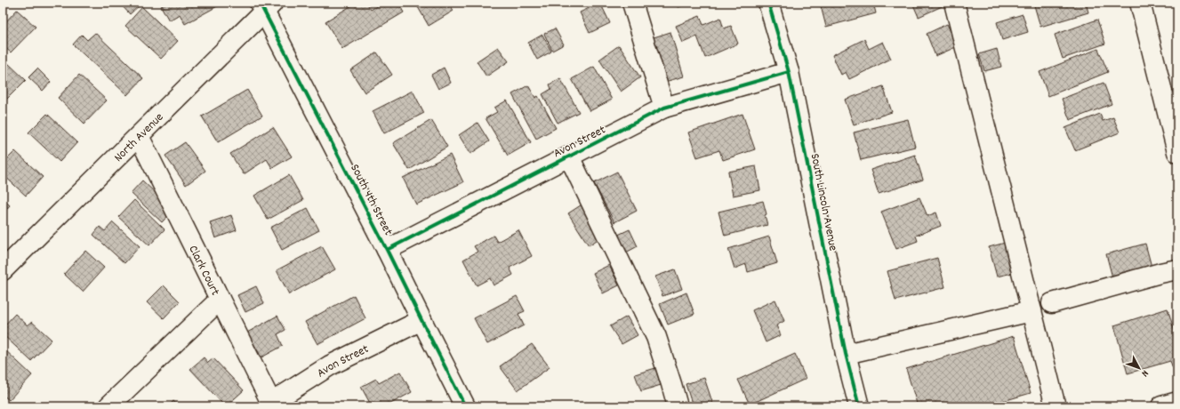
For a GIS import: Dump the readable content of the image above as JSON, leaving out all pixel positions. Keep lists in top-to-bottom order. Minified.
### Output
{"streets":{"street":["North Avenue","Avon Street","South 4th Street","South Lincoln Avenue","Clark Court"]},"crossings":[["North Avenue","South 4th Street"],["North Avenue","Clark Court"],["Avon Street","South 4th Street"],["Avon Street","South Lincoln Avenue"],["Avon Street","Clark Court"]],"north":"bottom right"}
